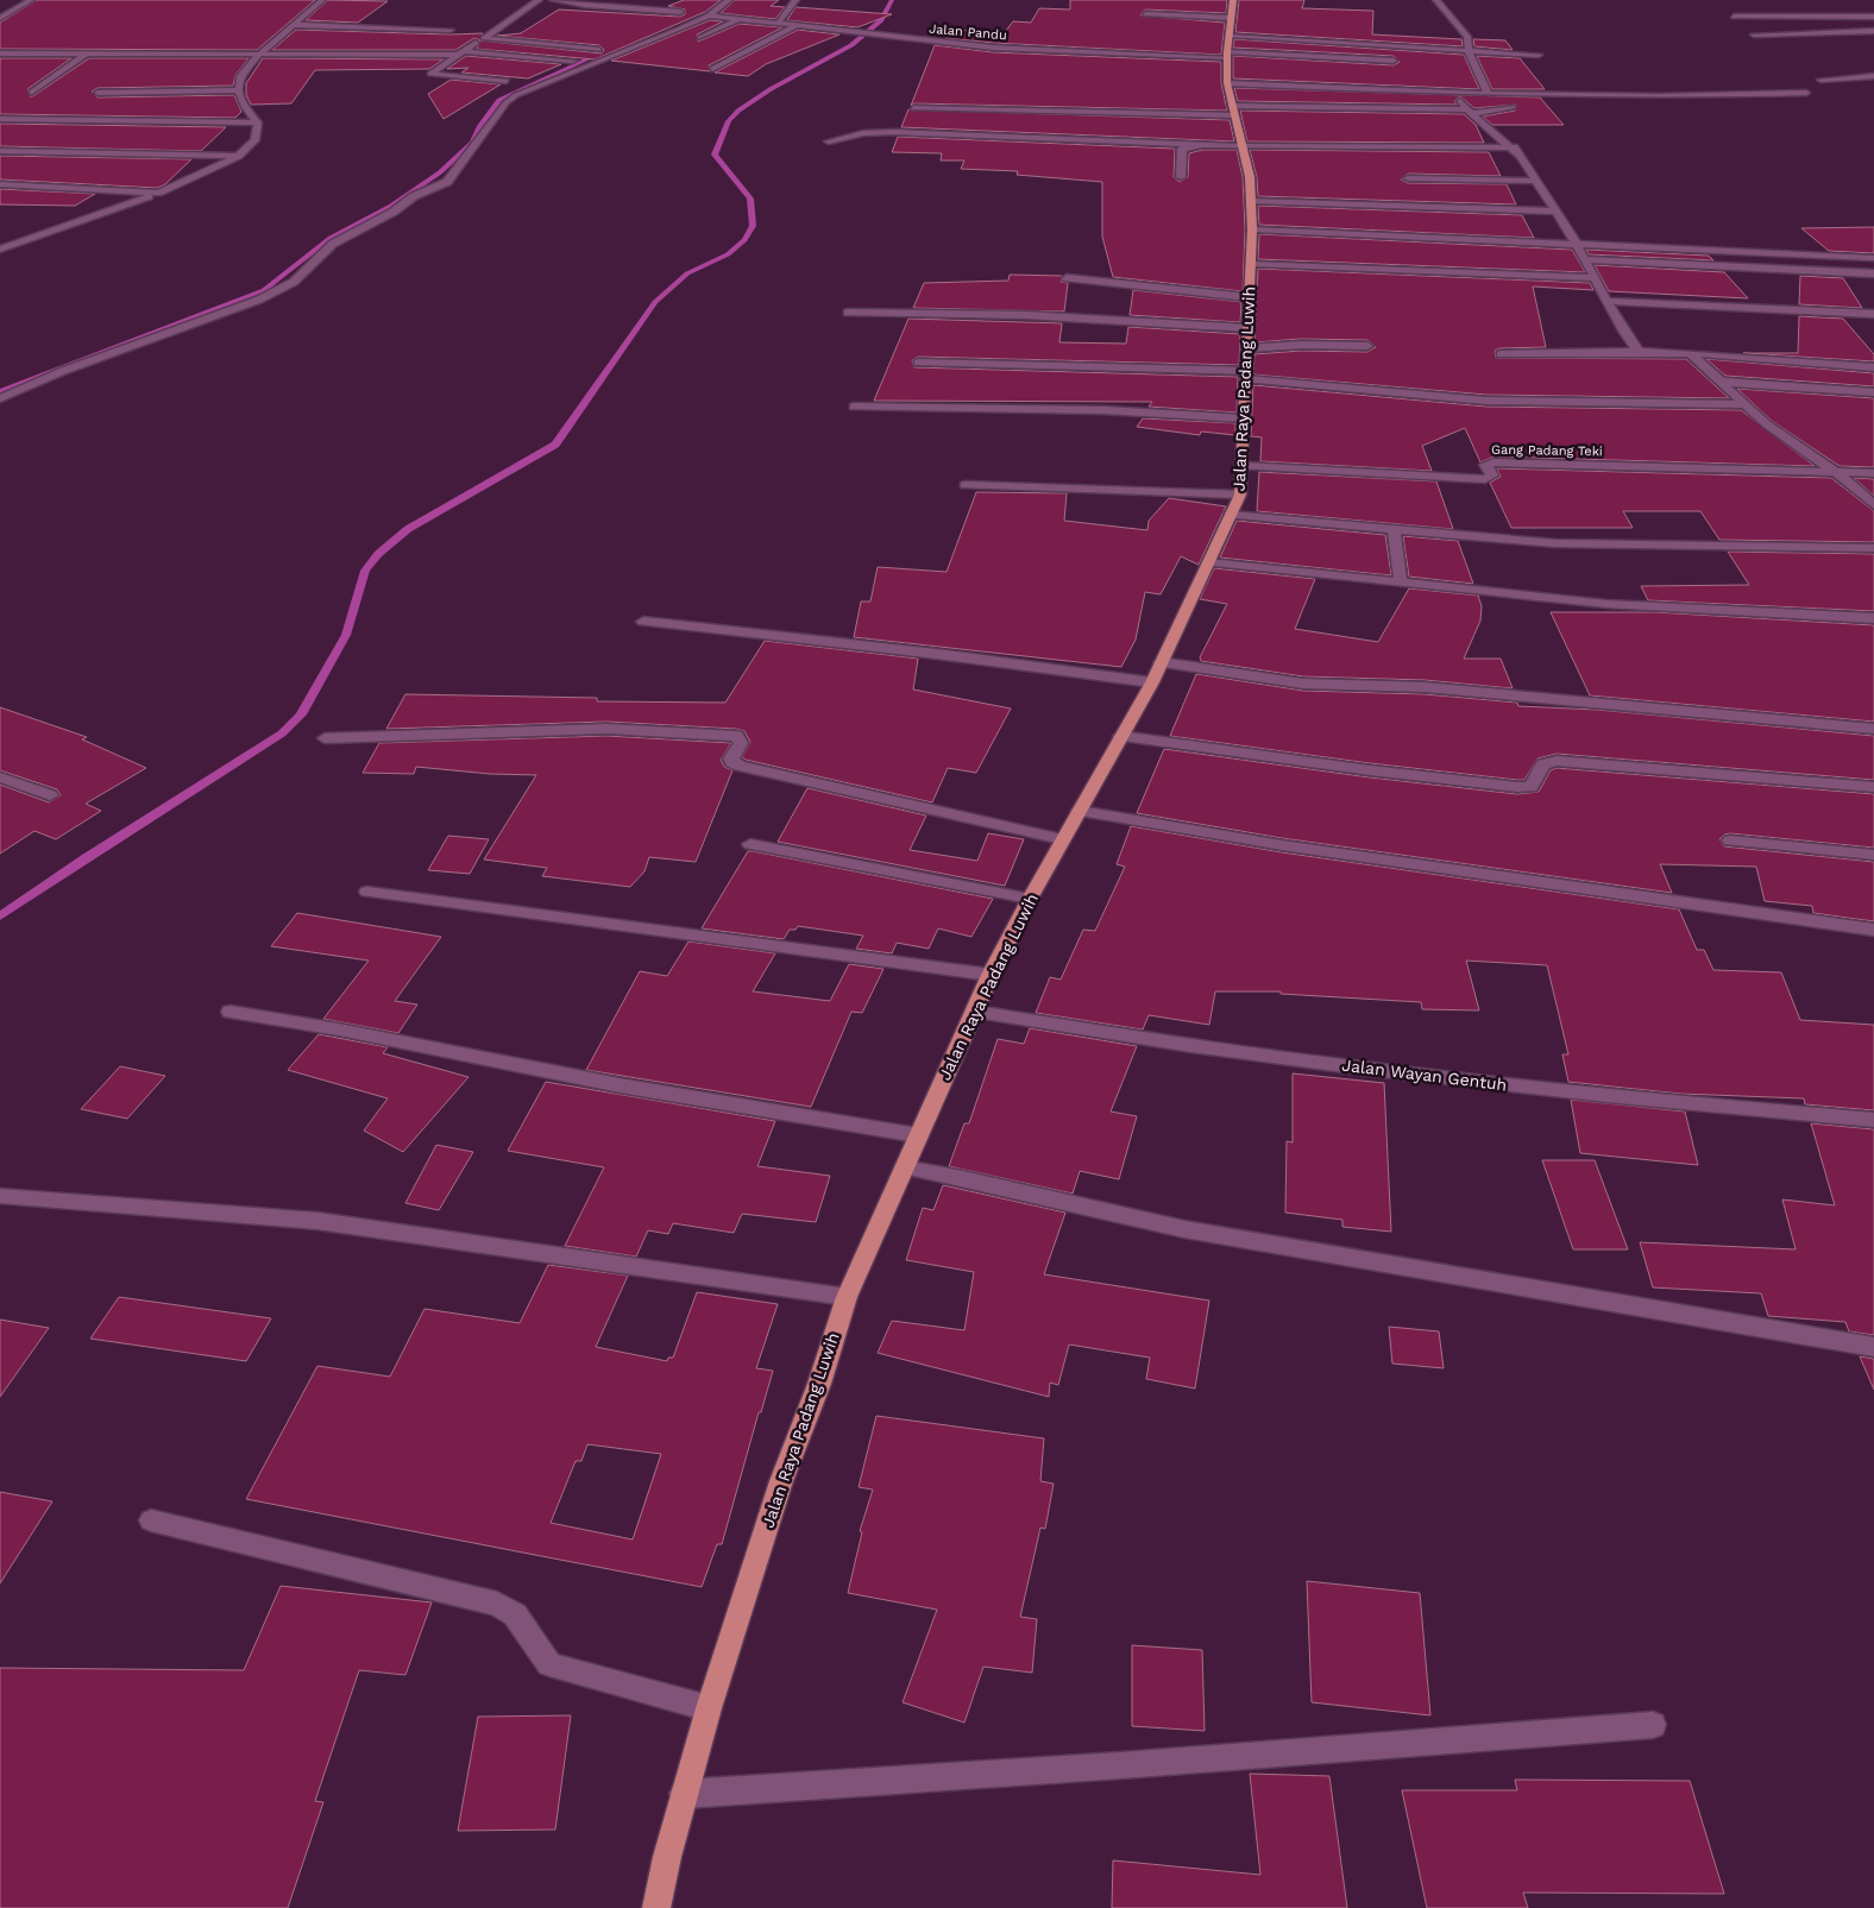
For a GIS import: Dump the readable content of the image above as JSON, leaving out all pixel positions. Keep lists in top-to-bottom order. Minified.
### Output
{"streets":{"main road":["Jalan Raya Padang Luwih"],"street":["Jalan Pandu","Gang Padang Teki","Jalan Wayan Gentuh"]},"crossings":[["Jalan Pandu","Jalan Raya Padang Luwih"],["Jalan Raya Padang Luwih","Gang Padang Teki"],["Jalan Raya Padang Luwih","Jalan Wayan Gentuh"]]}
